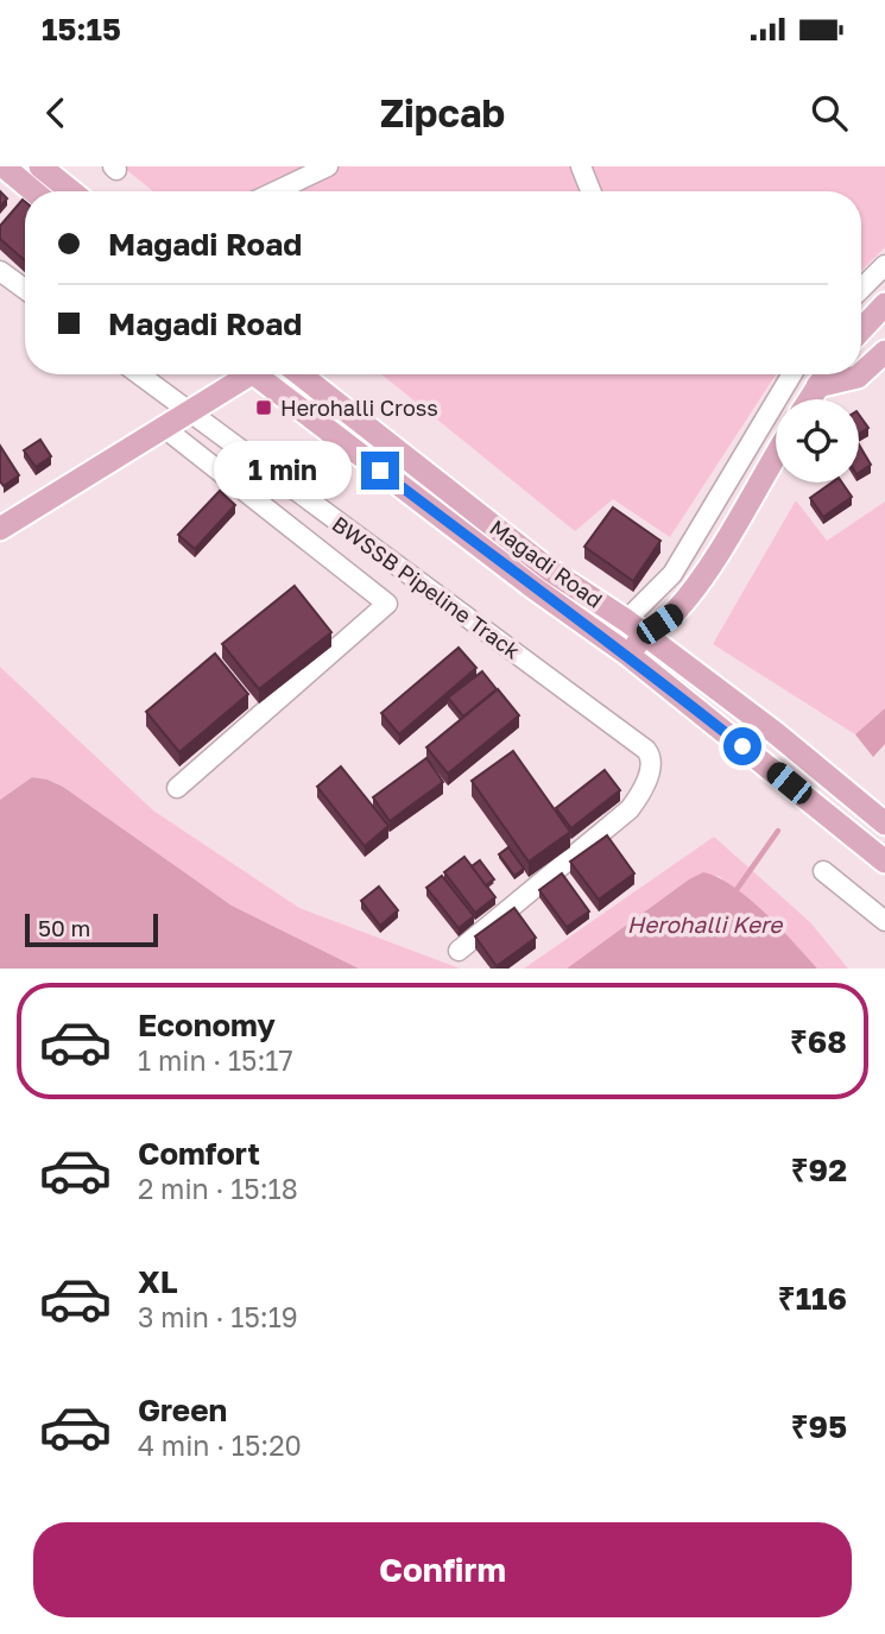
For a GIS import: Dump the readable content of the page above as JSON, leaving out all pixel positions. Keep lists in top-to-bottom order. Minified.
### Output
{"streets":{"main road":["Magadi Road"],"street":["BWSSB Pipeline Track"]},"water":["Herohalli Kere"],"places":{"transit":["Herohalli Cross"]},"scale_bar":"50 m","page":{"status":"15:15","header":"Zipcab","banner":["Magadi Road","Magadi Road"],"bubble":"1 min","scale":"50 m","list":[{"name":"Economy","note":"1 min · 15:17","value":"₹68"},{"name":"Comfort","note":"2 min · 15:18","value":"₹92"},{"name":"XL","note":"3 min · 15:19","value":"₹116"},{"name":"Green","note":"4 min · 15:20","value":"₹95"}],"buttons":"Confirm"}}
